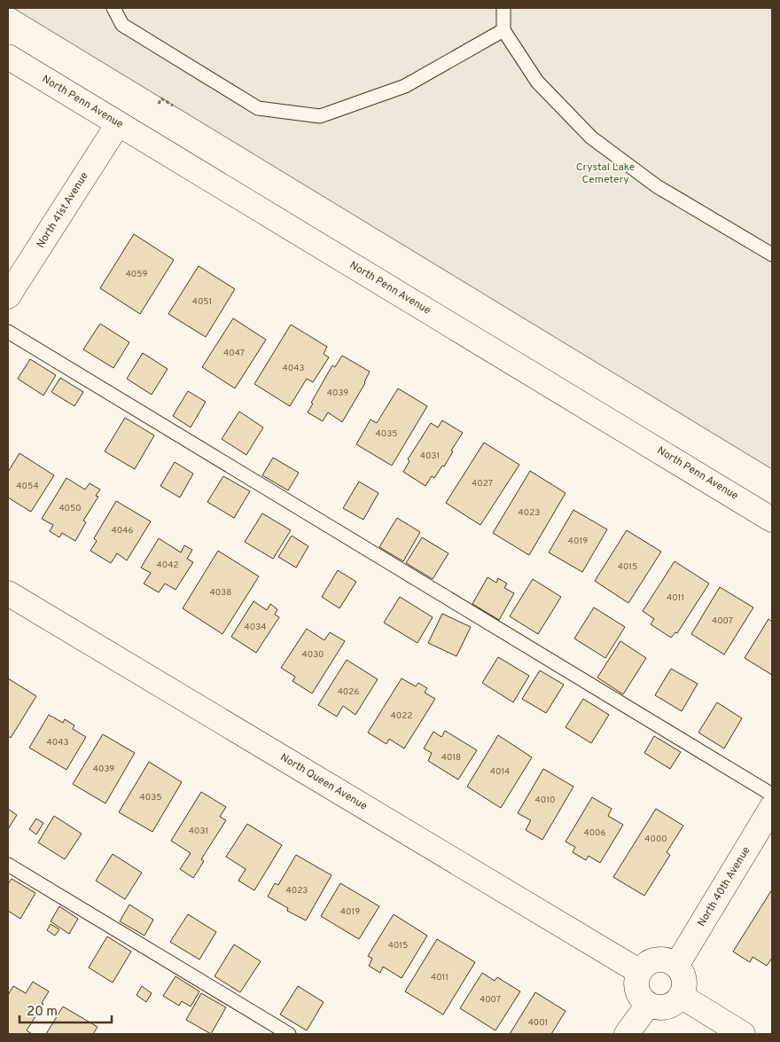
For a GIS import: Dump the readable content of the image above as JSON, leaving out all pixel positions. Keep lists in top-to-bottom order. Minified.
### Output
{"streets":{"street":["North Penn Avenue","North 41st Avenue","North Queen Avenue","North 40th Avenue"]},"crossings":[["North Penn Avenue","North 41st Avenue"],["North Queen Avenue","North 40th Avenue"]],"parks":["Crystal Lake Cemetery"],"house_numbers":["4059","4051","4047","4043","4039","4035","4031","4027","4054","4050","4023","4046","4019","4042","4015","4038","4011","4007","4034","4030","4026","4022","4043","4018","4039","4014","4035","4010","4031","4006","4000","4023","4019","4015","4011","4007","4001"],"scale_bar":"20 m"}
